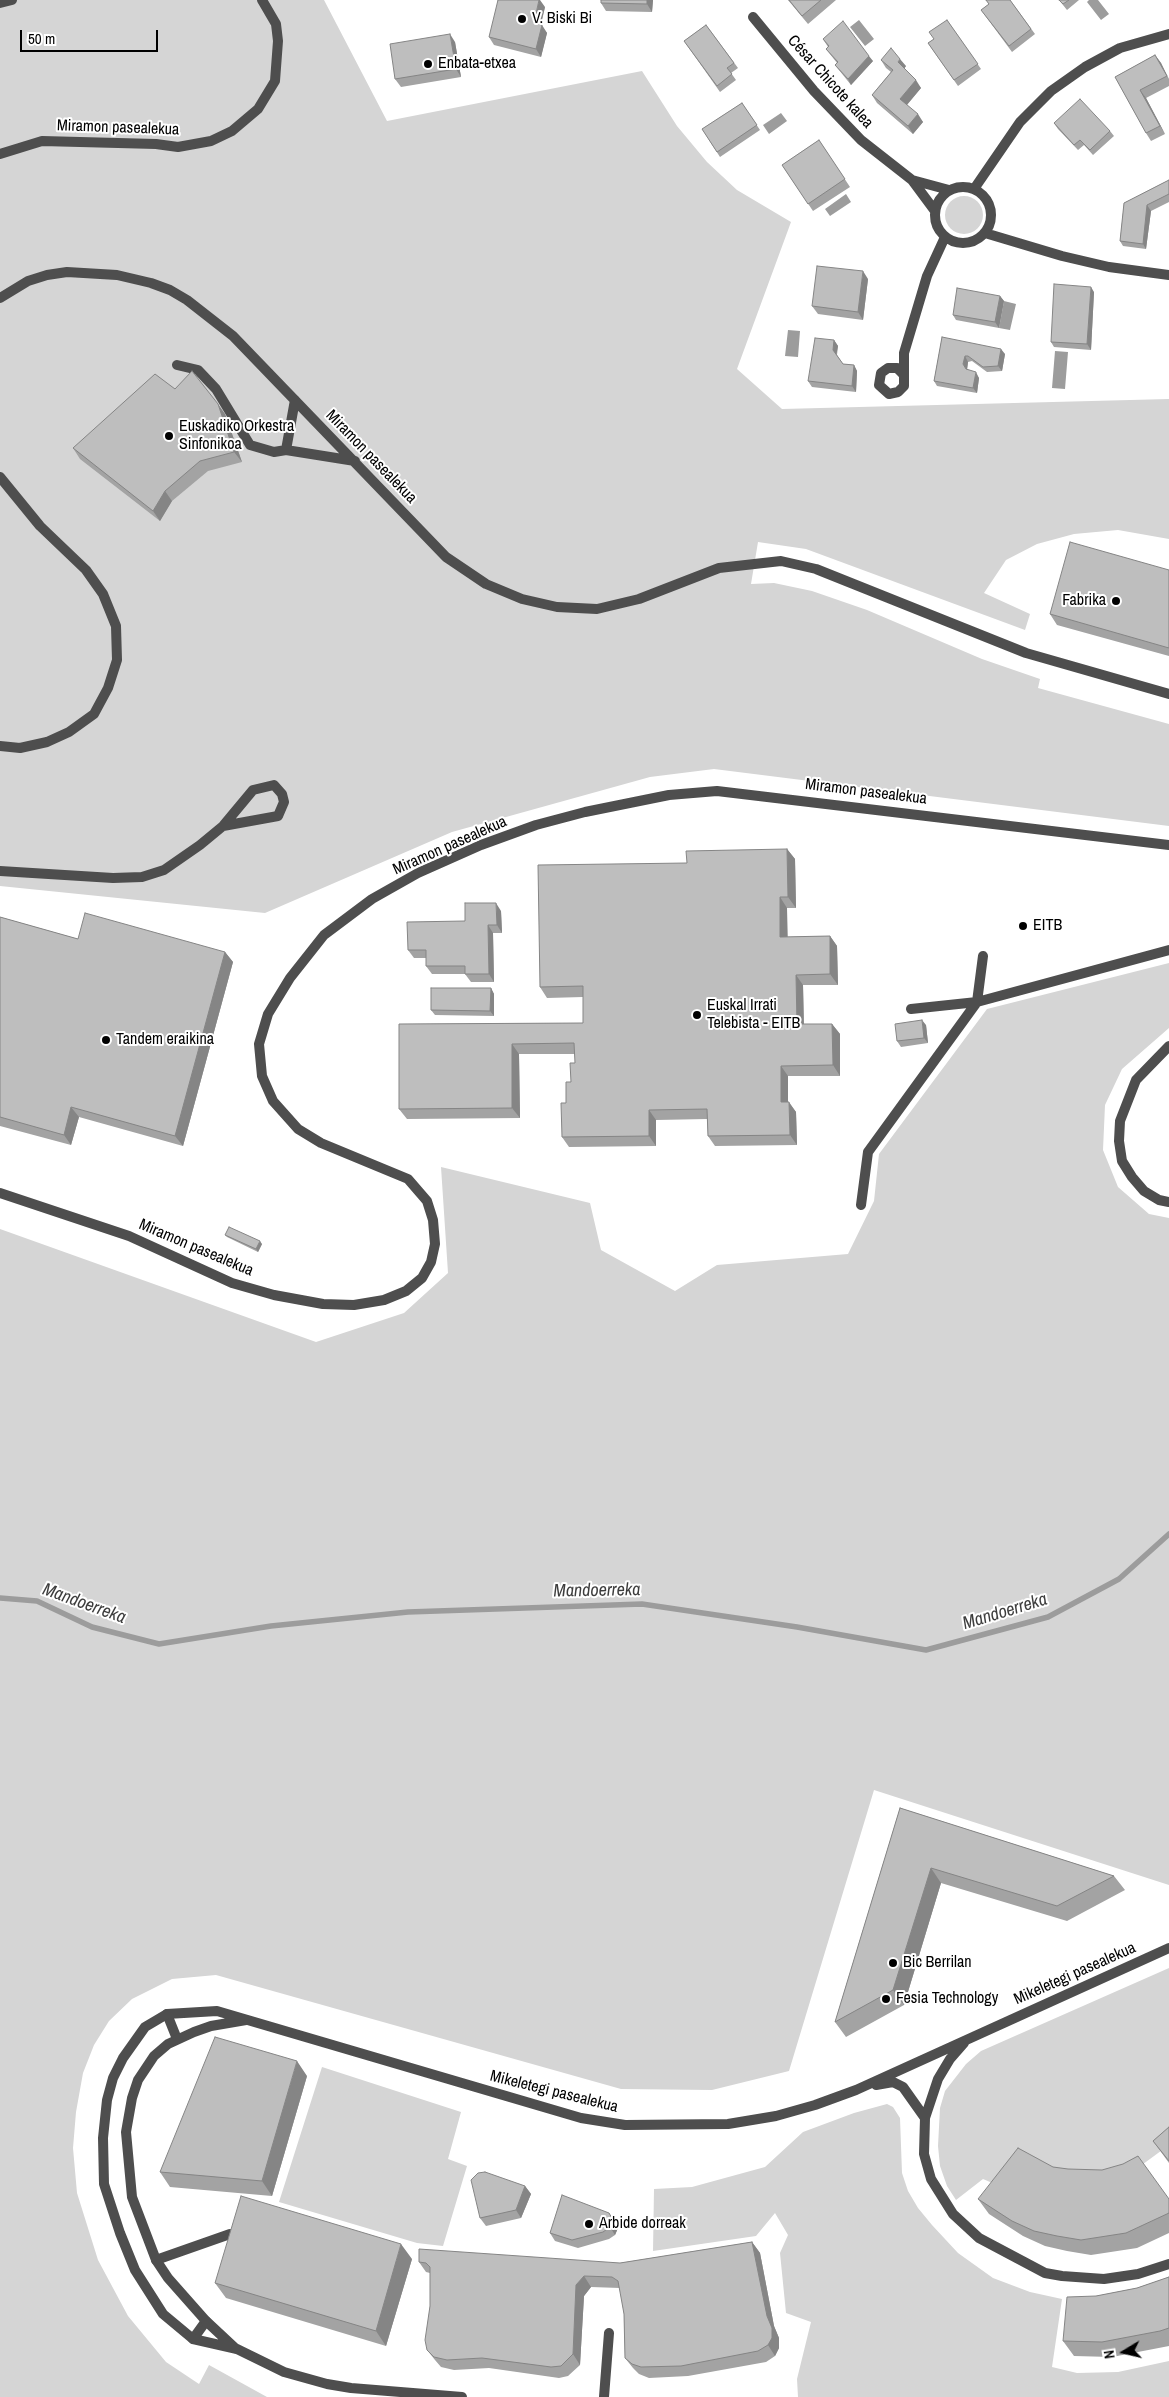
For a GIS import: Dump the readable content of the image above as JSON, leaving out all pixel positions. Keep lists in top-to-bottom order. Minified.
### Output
{"streets":{"street":["César Chicote kalea","Miramon pasealekua","Mikeletegi pasealekua"]},"water":["Mandoerreka"],"places":["V. Biski Bi","Enbata-etxea","Euskadiko Orkestra Sinfonikoa","Fabrika","EITB","Euskal Irrati Telebista - EITB","Tandem eraikina","Bic Berrilan","Fesia Technology","Arbide dorreak"],"scale_bar":"50 m","north":"left"}
